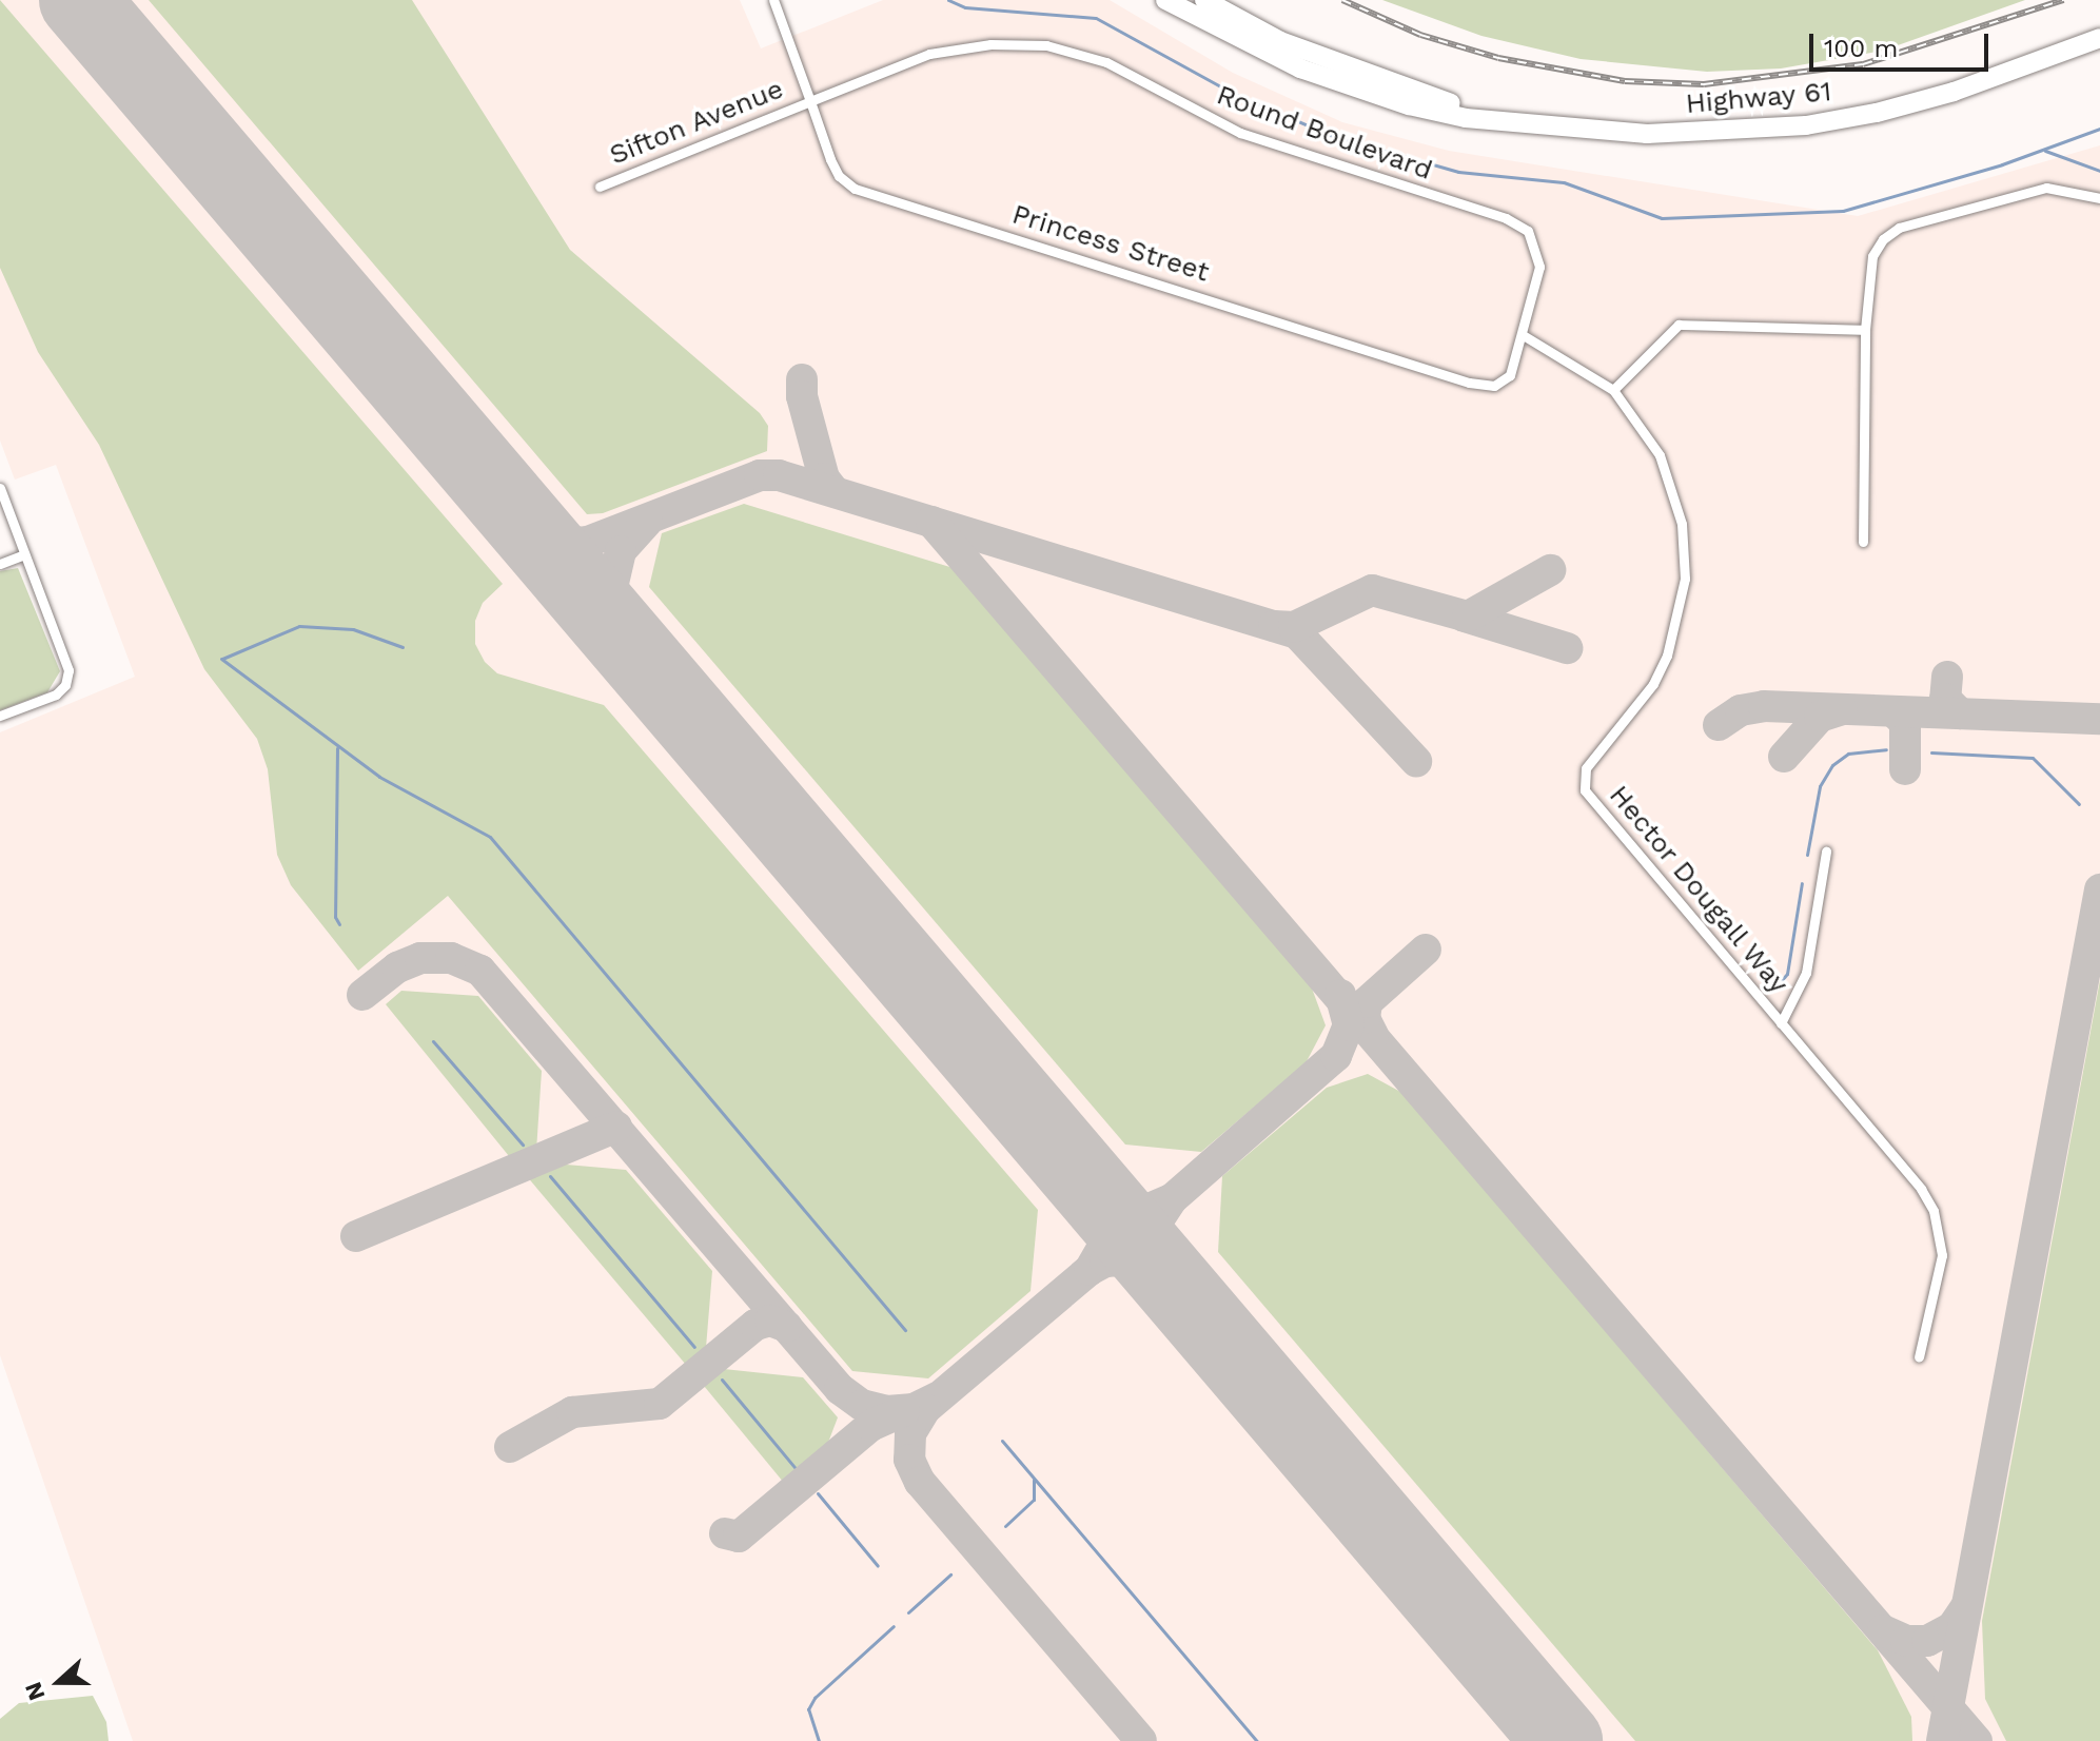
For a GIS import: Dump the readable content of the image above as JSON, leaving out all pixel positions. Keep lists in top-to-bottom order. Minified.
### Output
{"streets":{"highway":["Highway 61"],"street":["Sifton Avenue","Round Boulevard","Princess Street","Hector Dougall Way"]},"crossings":[["Sifton Avenue","Round Boulevard"],["Sifton Avenue","Princess Street"],["Round Boulevard","Princess Street"]],"scale_bar":"100 m","north":"left"}
